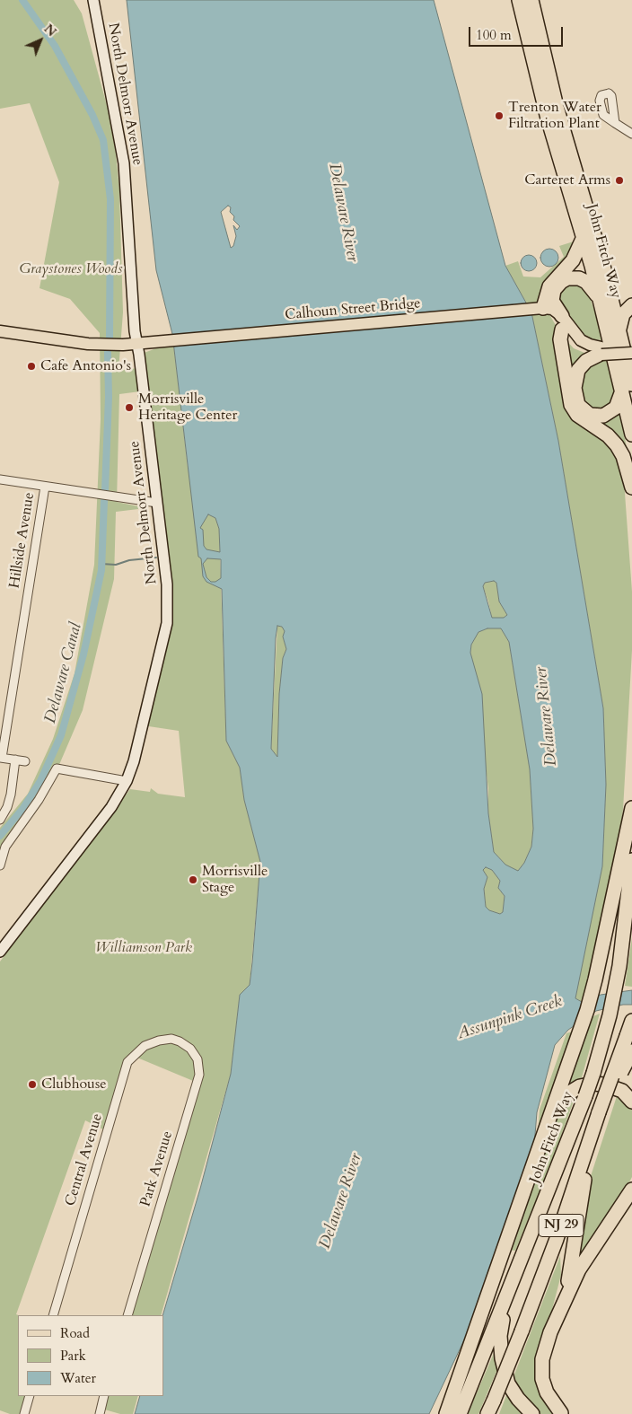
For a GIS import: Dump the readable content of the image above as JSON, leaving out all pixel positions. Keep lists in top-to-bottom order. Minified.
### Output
{"streets":{"highway":["John Fitch Way","NJ 29"],"main road":["North Delmorr Avenue","Calhoun Street Bridge"],"street":["Hillside Avenue","Central Avenue","Park Avenue"]},"crossings":[["North Delmorr Avenue","Calhoun Street Bridge"],["Central Avenue","Park Avenue"]],"water":["Delaware River","Delaware Canal","Assunpink Creek"],"parks":["Graystones Woods","Williamson Park"],"places":["Trenton Water Filtration Plant","Carteret Arms","Cafe Antonio's","Morrisville Heritage Center","Morrisville Stage","Clubhouse"],"legend":["Road","Park","Water"],"scale_bar":"100 m","north":"top right"}
